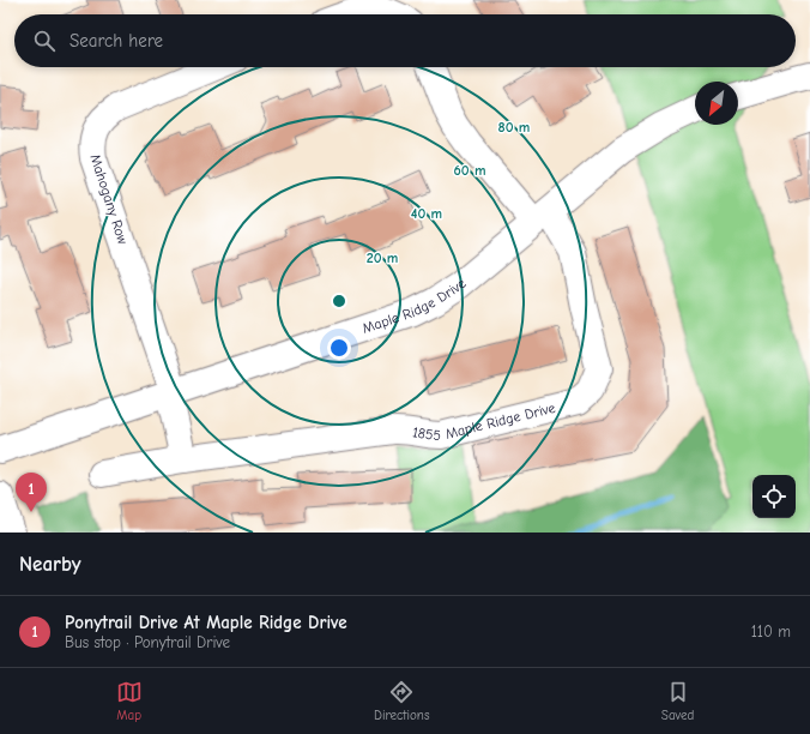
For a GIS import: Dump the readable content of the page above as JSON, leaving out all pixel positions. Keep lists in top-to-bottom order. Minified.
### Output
{"streets":{"street":["Mahogany Row","Maple Ridge Drive","1855 Maple Ridge Drive"]},"crossings":[["Mahogany Row","Maple Ridge Drive"],["Maple Ridge Drive","1855 Maple Ridge Drive"]],"north":"bottom left","page":{"search":"Search here","pins":"1","heading":"Nearby","list":[{"mark":"1","name":"Ponytrail Drive At Maple Ridge Drive","note":"Bus stop · Ponytrail Drive","value":"110 m"}],"nav":["Map","Directions","Saved"]},"rings":["80 m","60 m","40 m","20 m"]}
